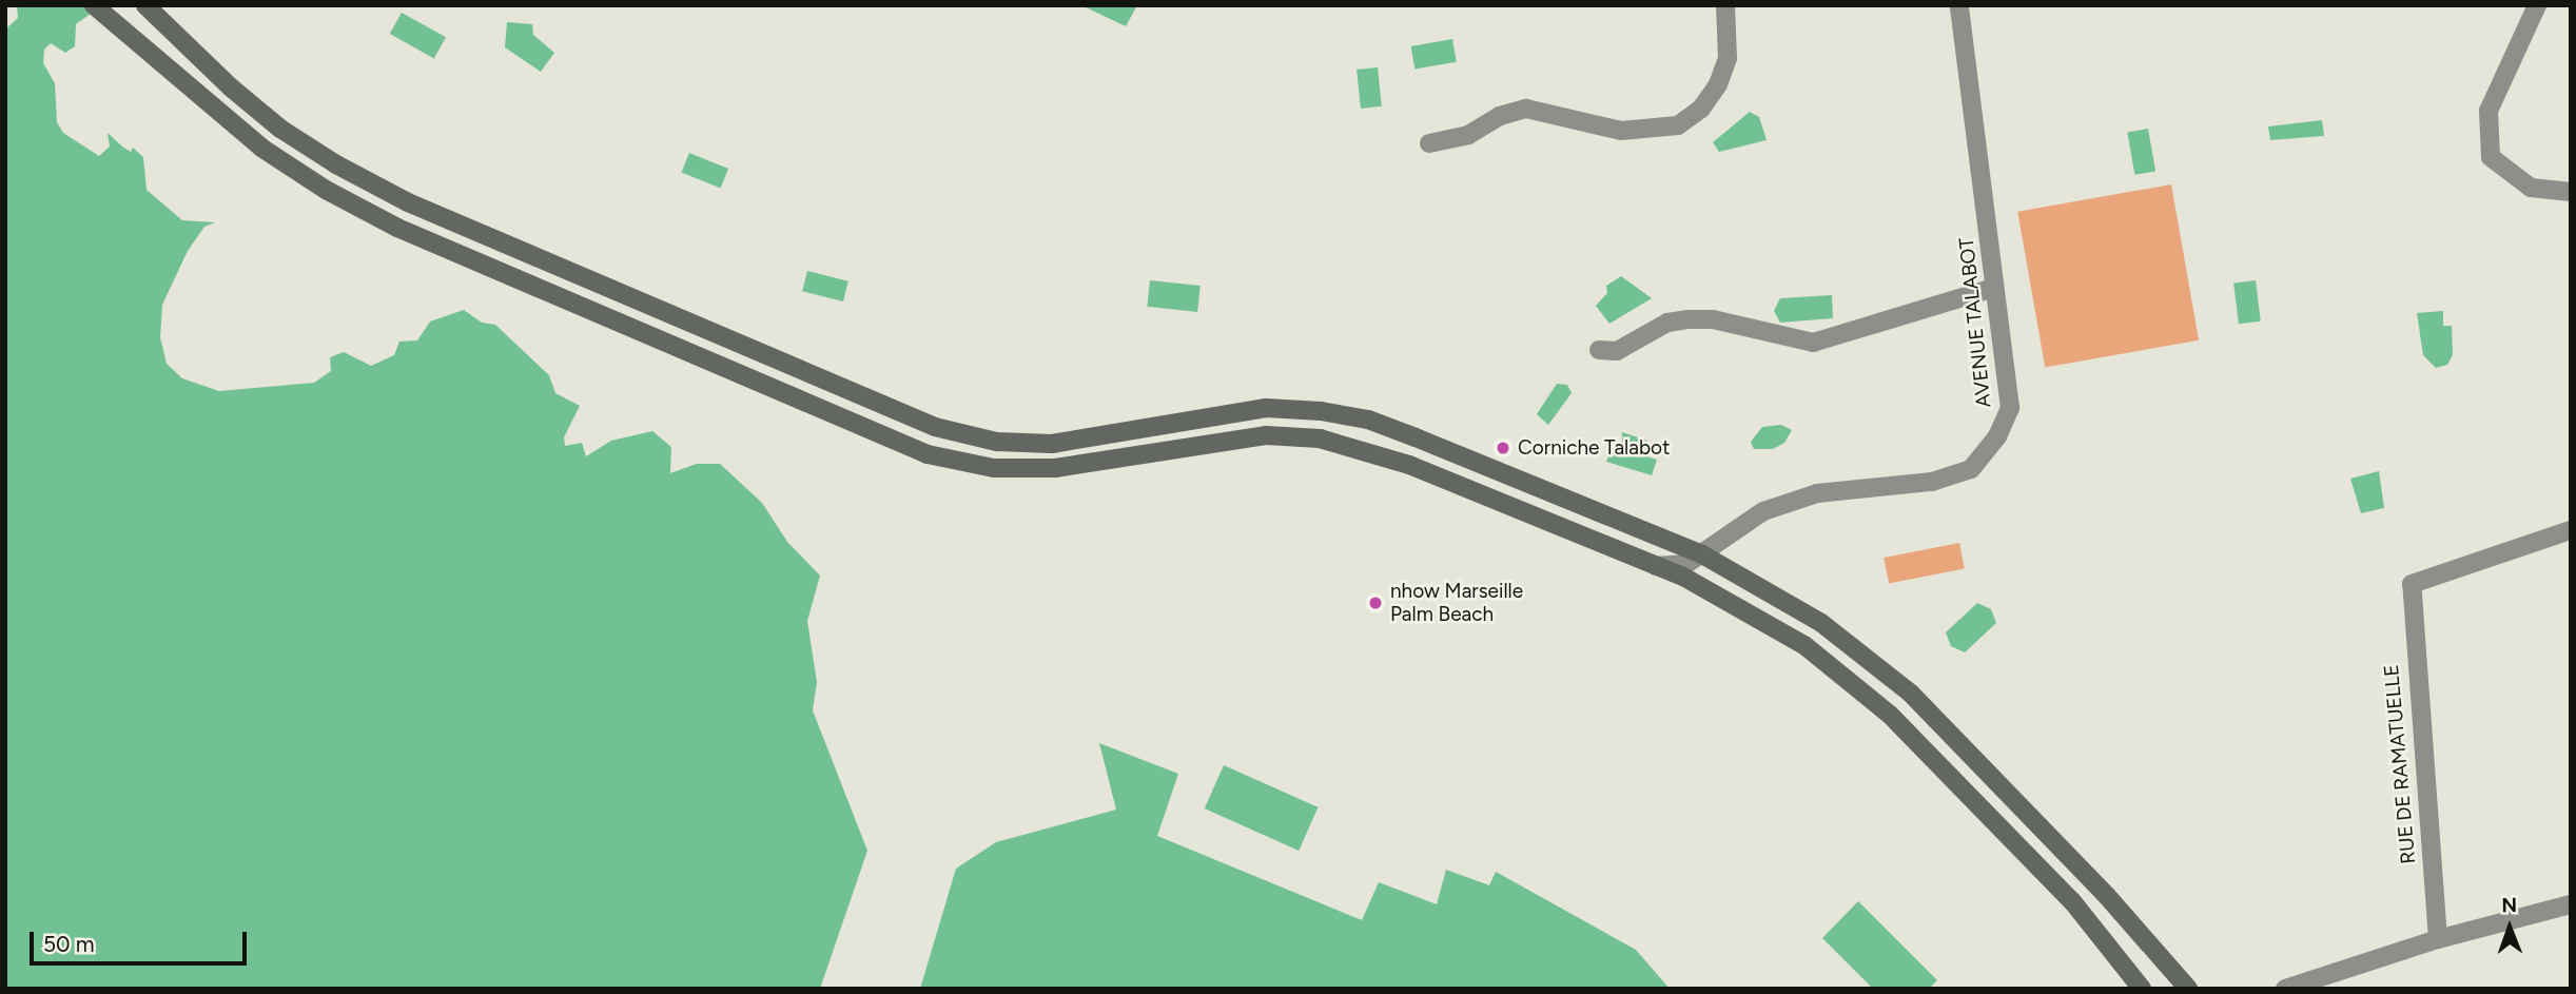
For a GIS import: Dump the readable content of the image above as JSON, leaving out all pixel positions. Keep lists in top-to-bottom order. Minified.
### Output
{"streets":{"street":["AVENUE TALABOT","RUE DE RAMATUELLE"]},"places":["Corniche Talabot","nhow Marseille Palm Beach"],"scale_bar":"50 m","north":"top"}
